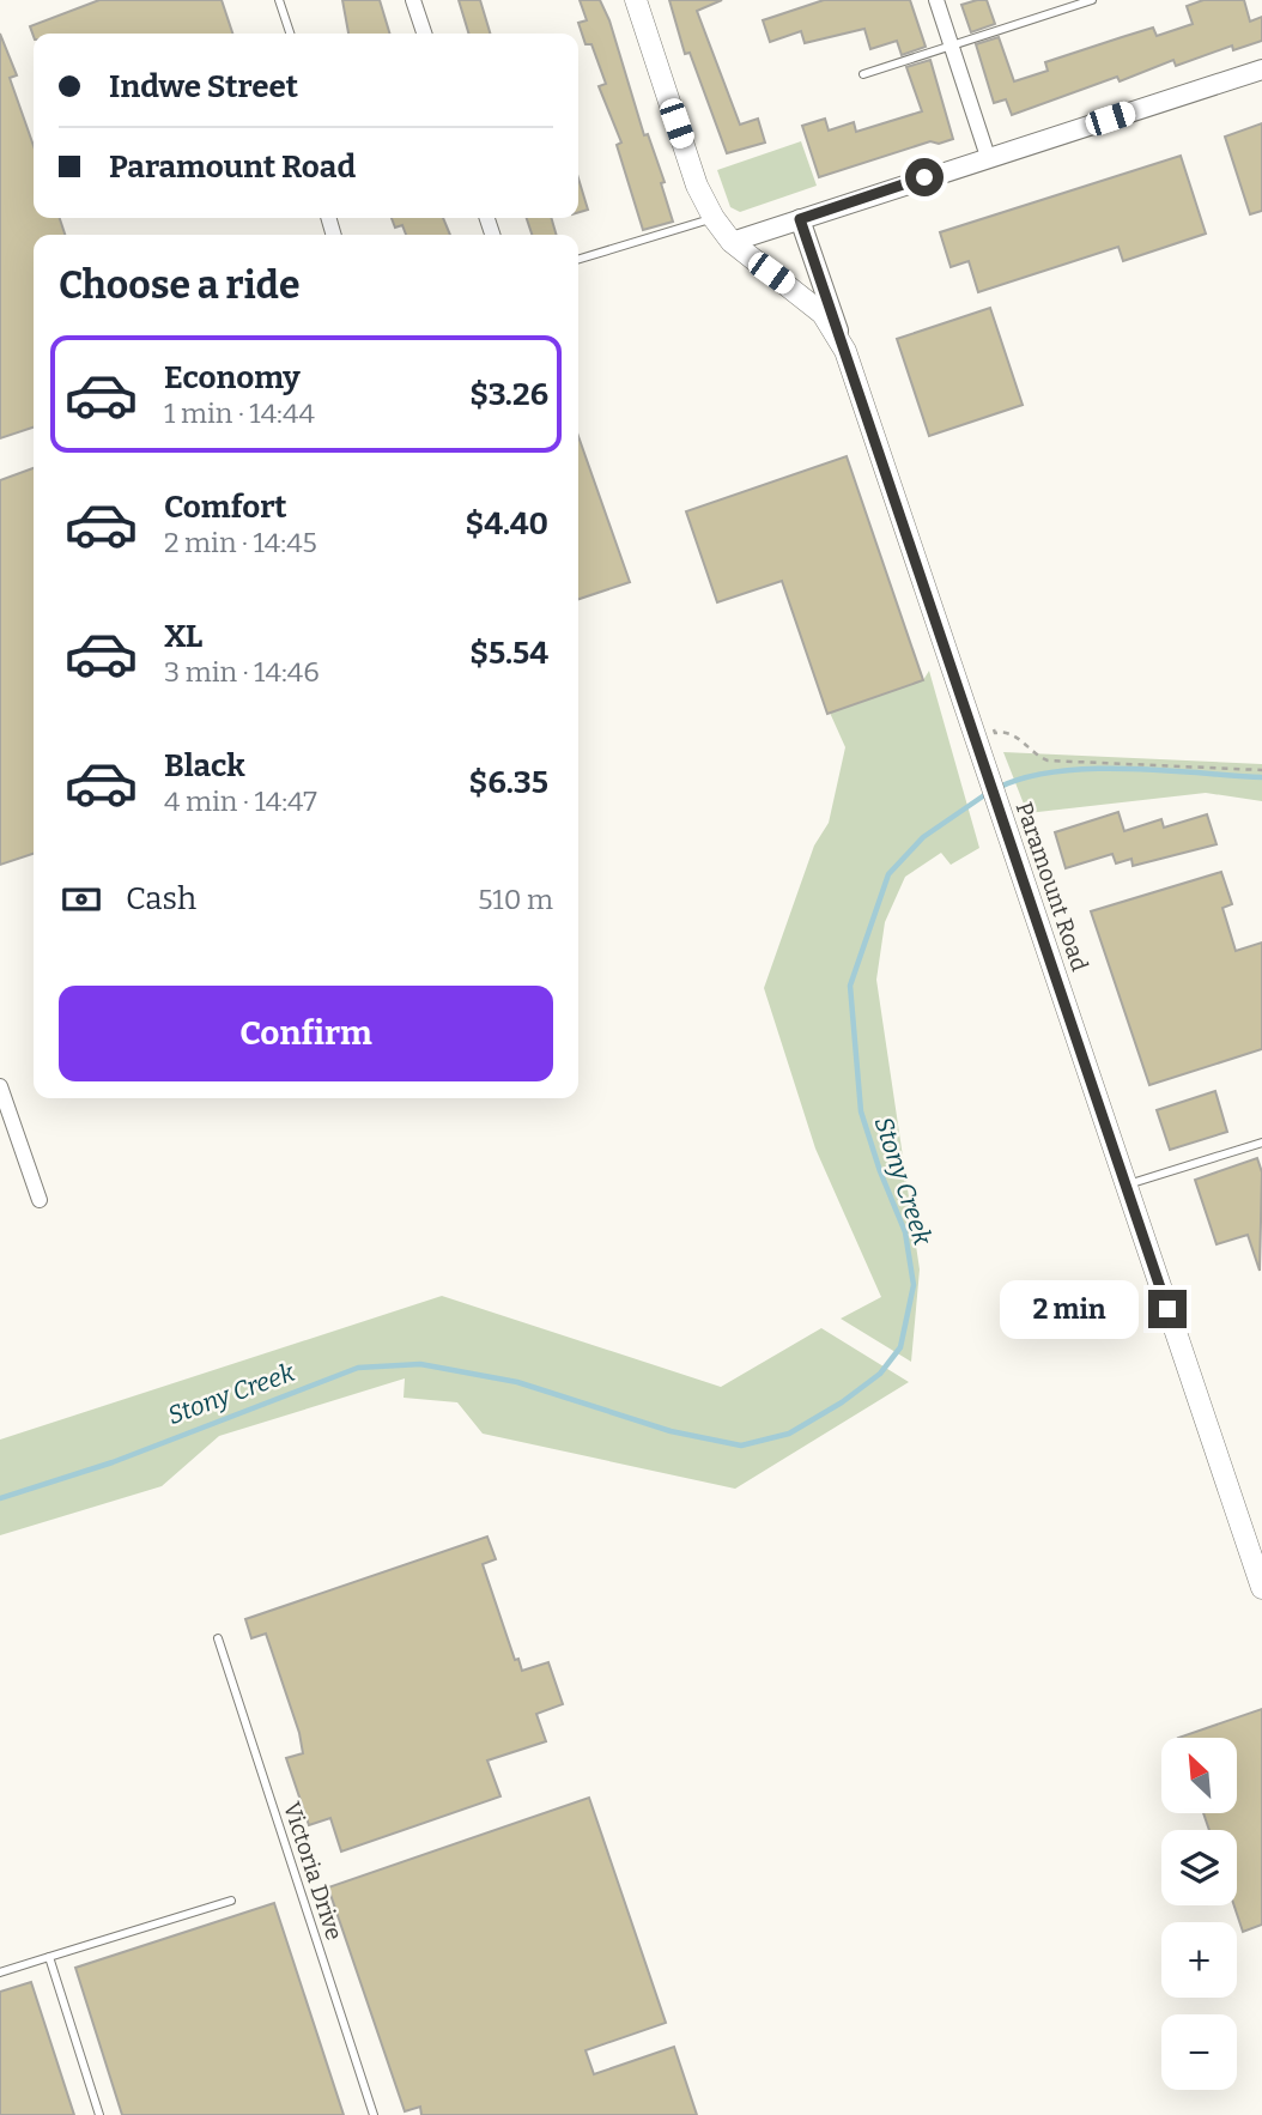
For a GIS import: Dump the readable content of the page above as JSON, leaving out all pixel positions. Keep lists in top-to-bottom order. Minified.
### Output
{"streets":{"main road":["Paramount Road"],"lane":["Victoria Drive"]},"water":["Stony Creek"],"north":"top left","page":{"banner":["Indwe Street","Paramount Road"],"heading":"Choose a ride","list":[{"name":"Economy","note":"1 min · 14:44","value":"$3.26"},{"name":"Comfort","note":"2 min · 14:45","value":"$4.40"},{"name":"XL","note":"3 min · 14:46","value":"$5.54"},{"name":"Black","note":"4 min · 14:47","value":"$6.35"}],"pay":["Cash","510 m"],"buttons":"Confirm","bubble":"2 min","map_buttons":["+","−"]}}
